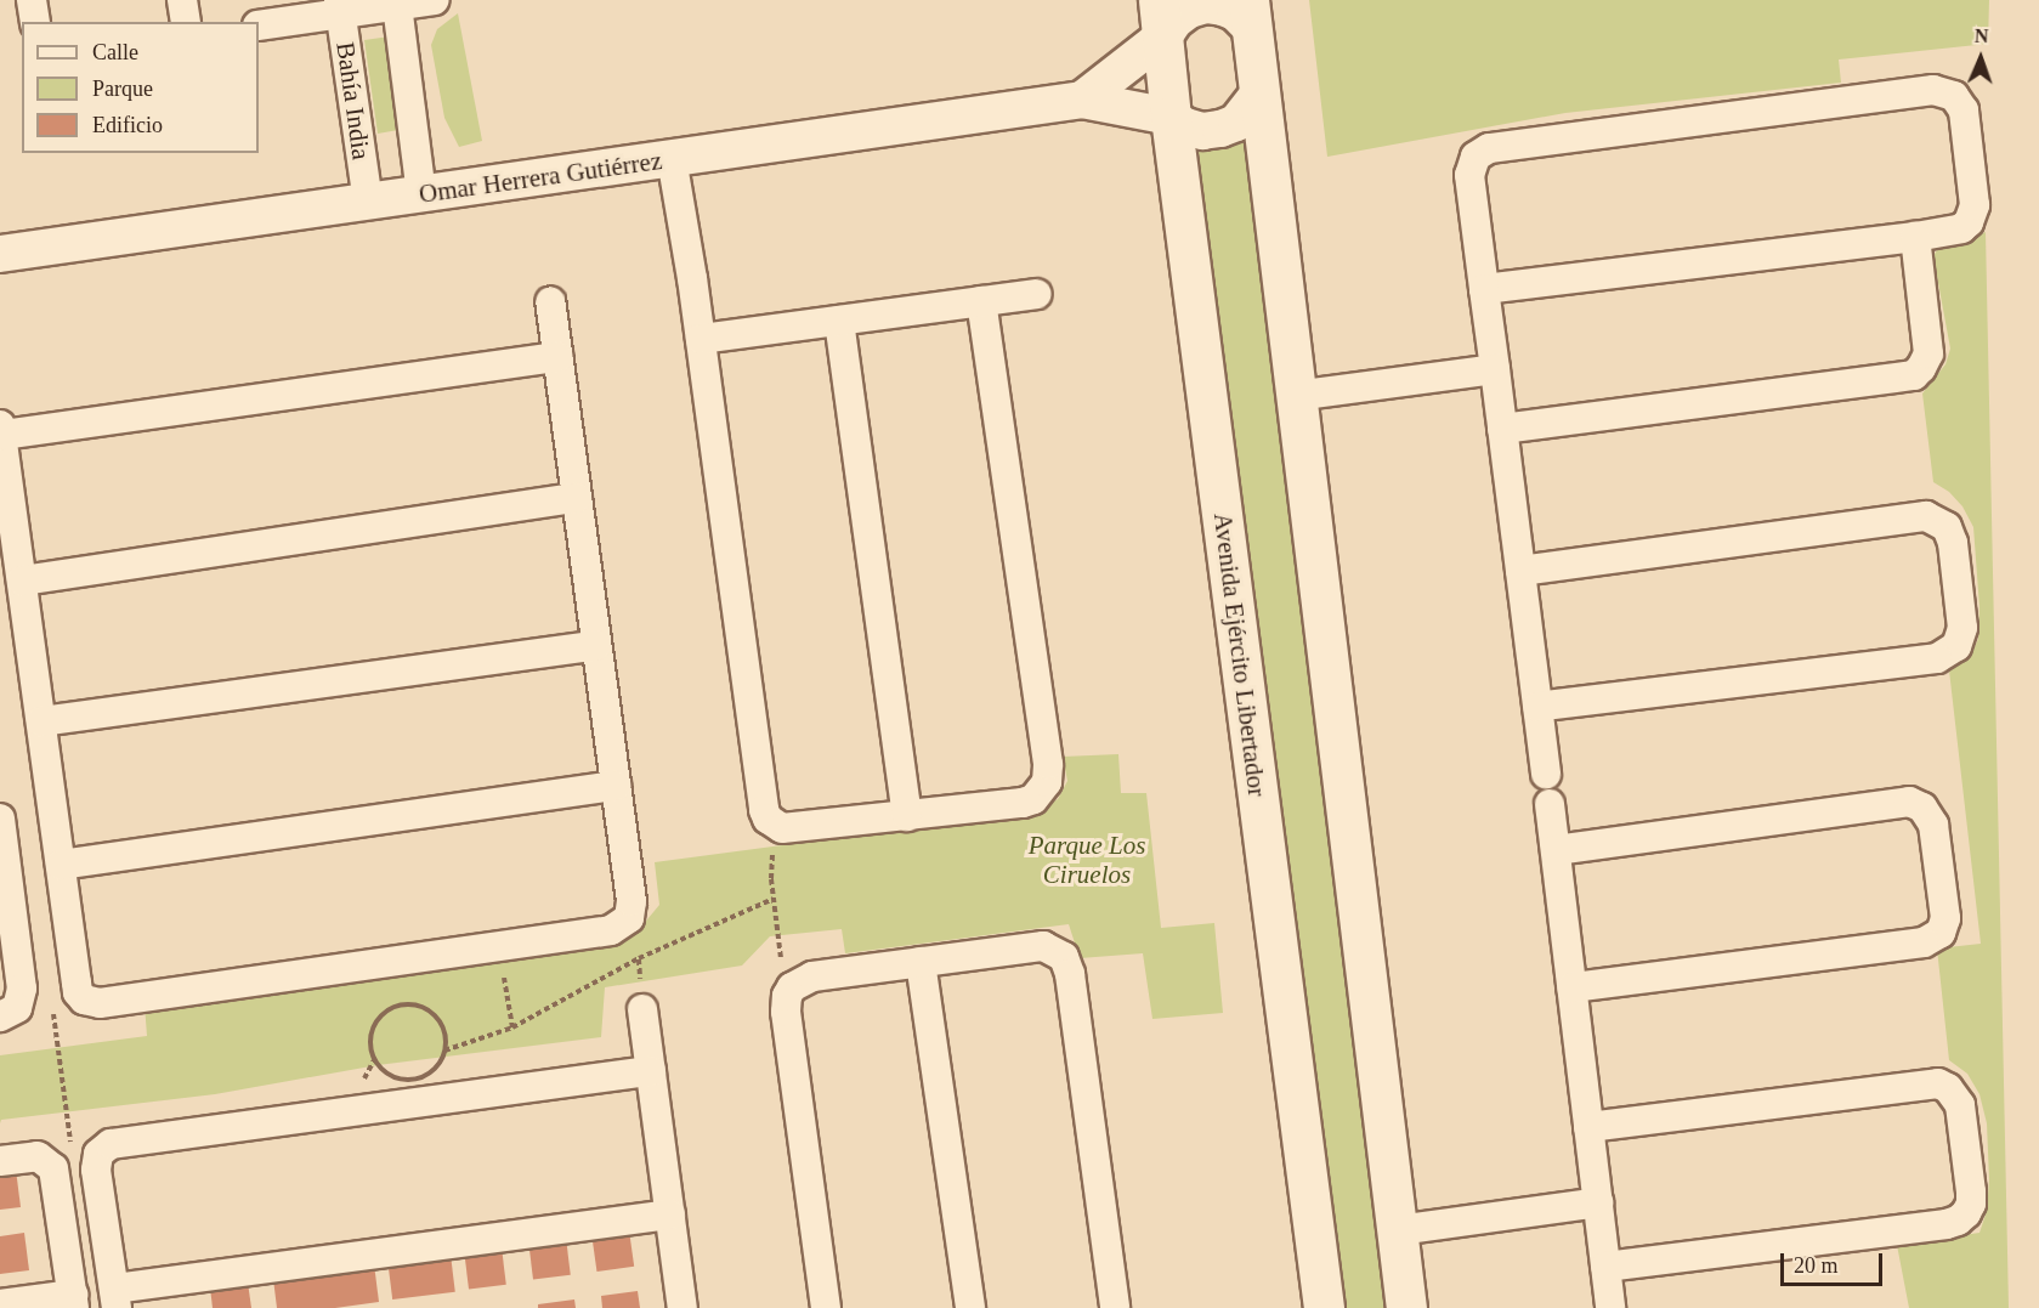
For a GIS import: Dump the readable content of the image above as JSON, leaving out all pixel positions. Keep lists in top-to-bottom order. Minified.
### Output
{"streets":{"main road":["Avenida Ejército Libertador"],"street":["Bahía India","Omar Herrera Gutiérrez"]},"crossings":[["Bahía India","Omar Herrera Gutiérrez"],["Omar Herrera Gutiérrez","Avenida Ejército Libertador"]],"parks":["Parque Los Ciruelos"],"legend":["Calle","Parque","Edificio"],"scale_bar":"20 m","north":"top"}
